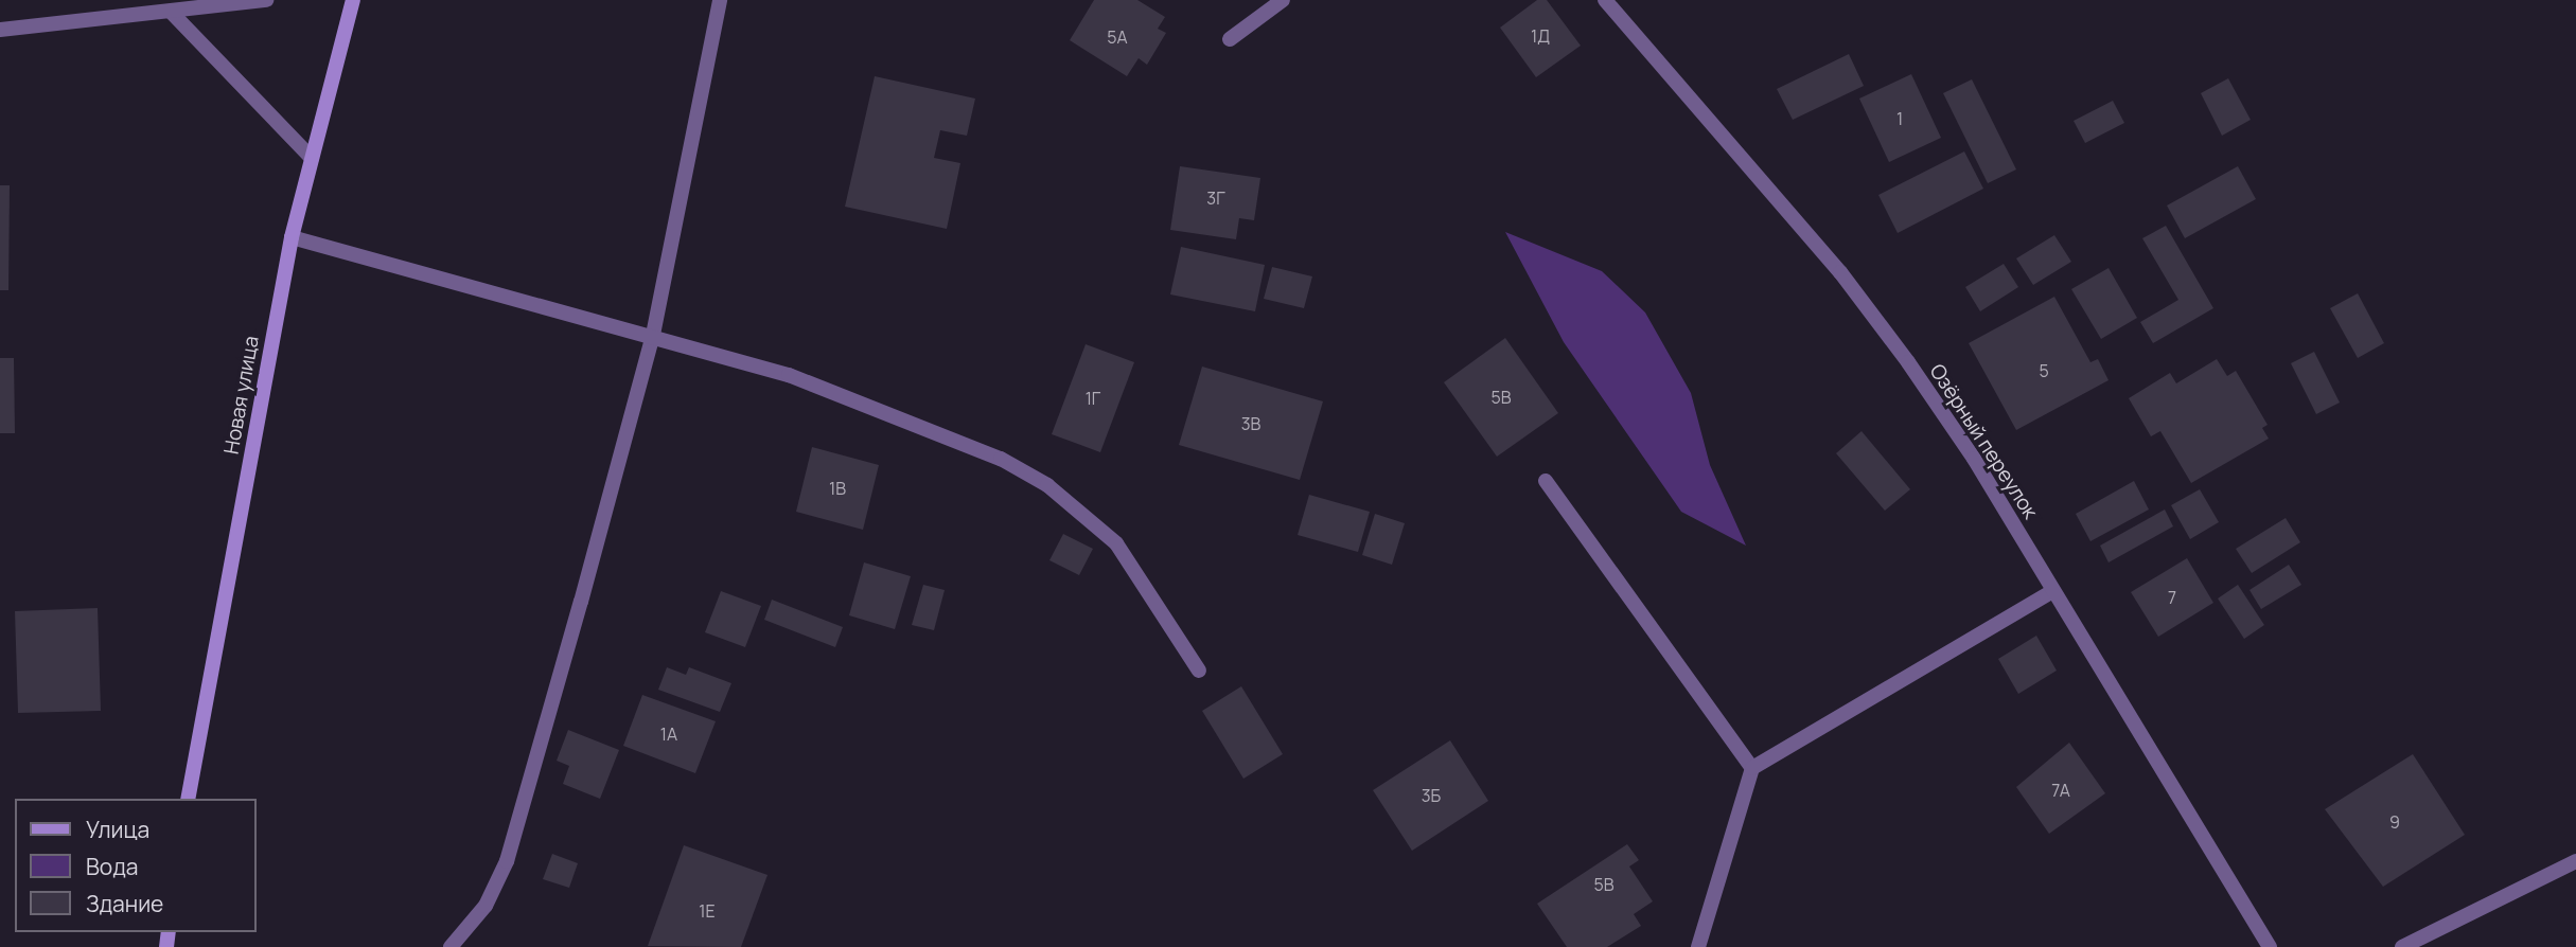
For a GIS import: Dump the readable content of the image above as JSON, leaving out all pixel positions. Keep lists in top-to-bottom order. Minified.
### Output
{"streets":{"main road":["Новая улица"],"street":["Озёрный переулок"]},"house_numbers":["1Д","5А","1","3Г","5","5В","1Г","3В","1В","7","1А","7А","3Б","9","5В","1Е"],"legend":["Улица","Вода","Здание"]}
